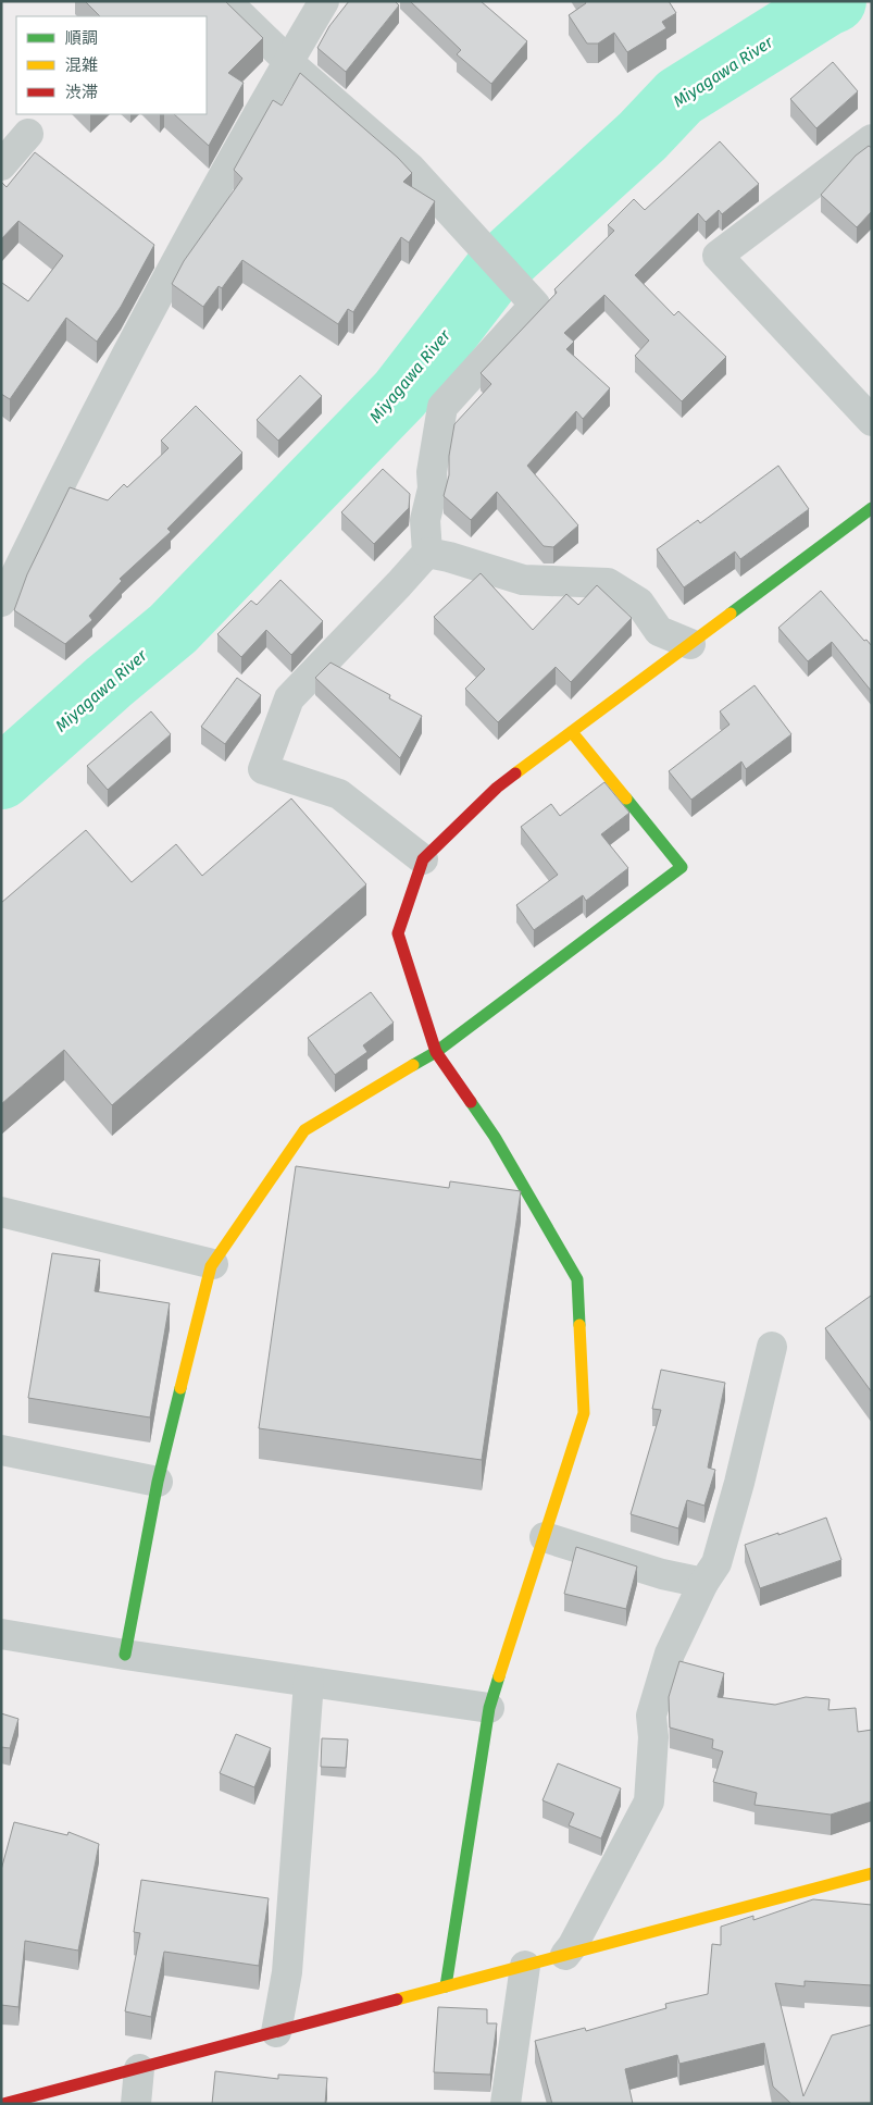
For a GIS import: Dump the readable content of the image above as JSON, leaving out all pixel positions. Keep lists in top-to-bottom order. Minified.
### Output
{"water":["Miyagawa River"],"legend":["順調","混雑","渋滞"]}
